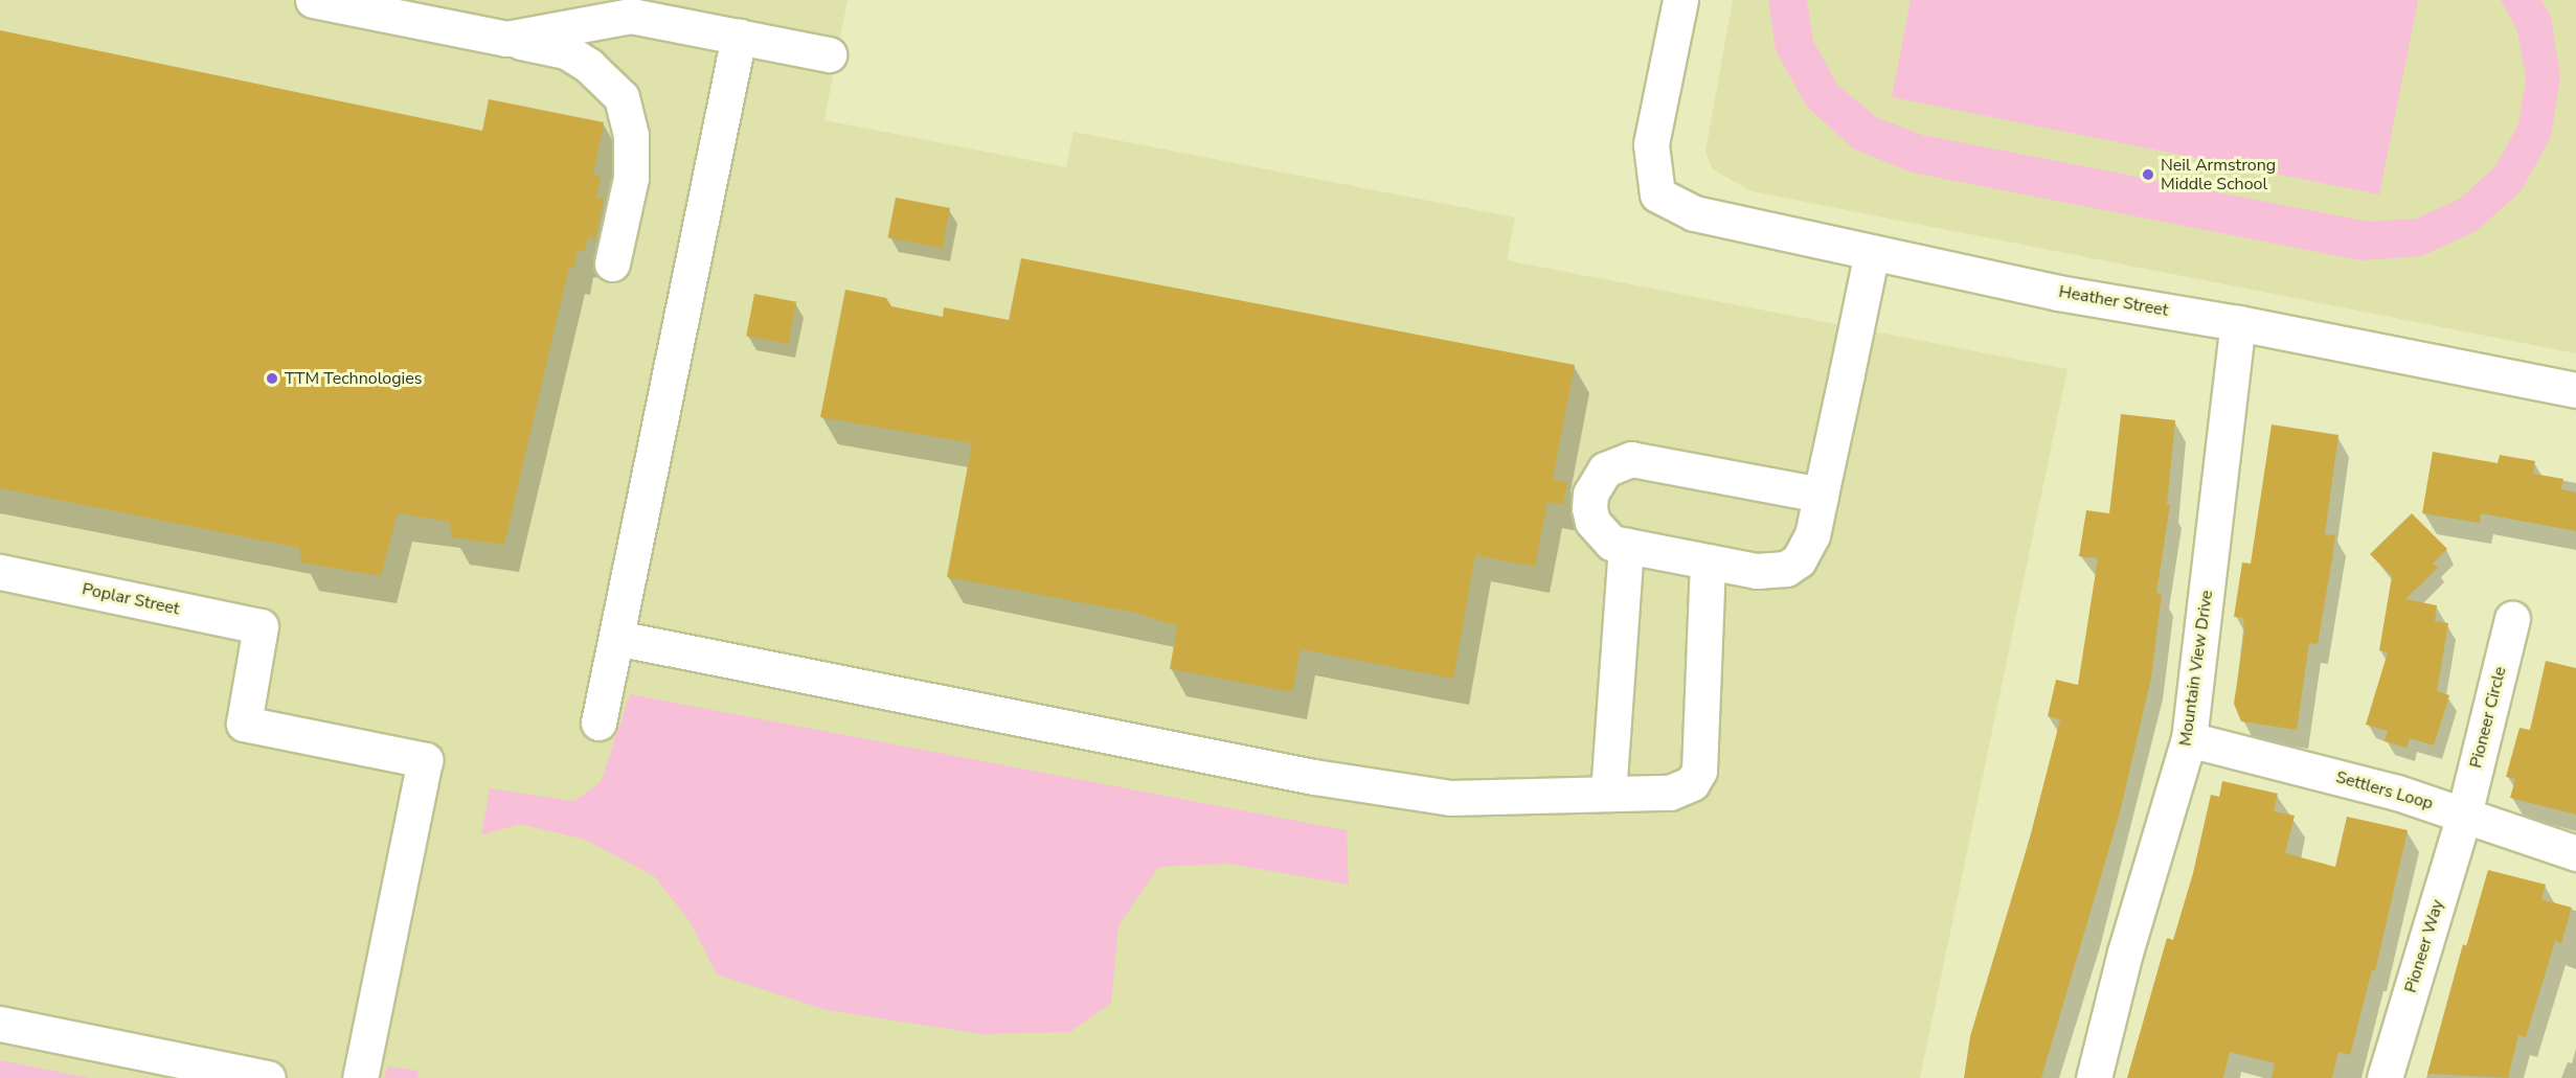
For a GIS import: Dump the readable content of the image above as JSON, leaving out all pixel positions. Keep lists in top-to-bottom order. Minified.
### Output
{"streets":{"street":["Heather Street","Poplar Street","Mountain View Drive","Pioneer Circle","Settlers Loop","Pioneer Way"]},"crossings":[["Heather Street","Mountain View Drive"],["Mountain View Drive","Settlers Loop"],["Pioneer Circle","Settlers Loop"],["Pioneer Circle","Pioneer Way"],["Settlers Loop","Pioneer Way"]],"places":["Neil Armstrong Middle School","TTM Technologies"]}
